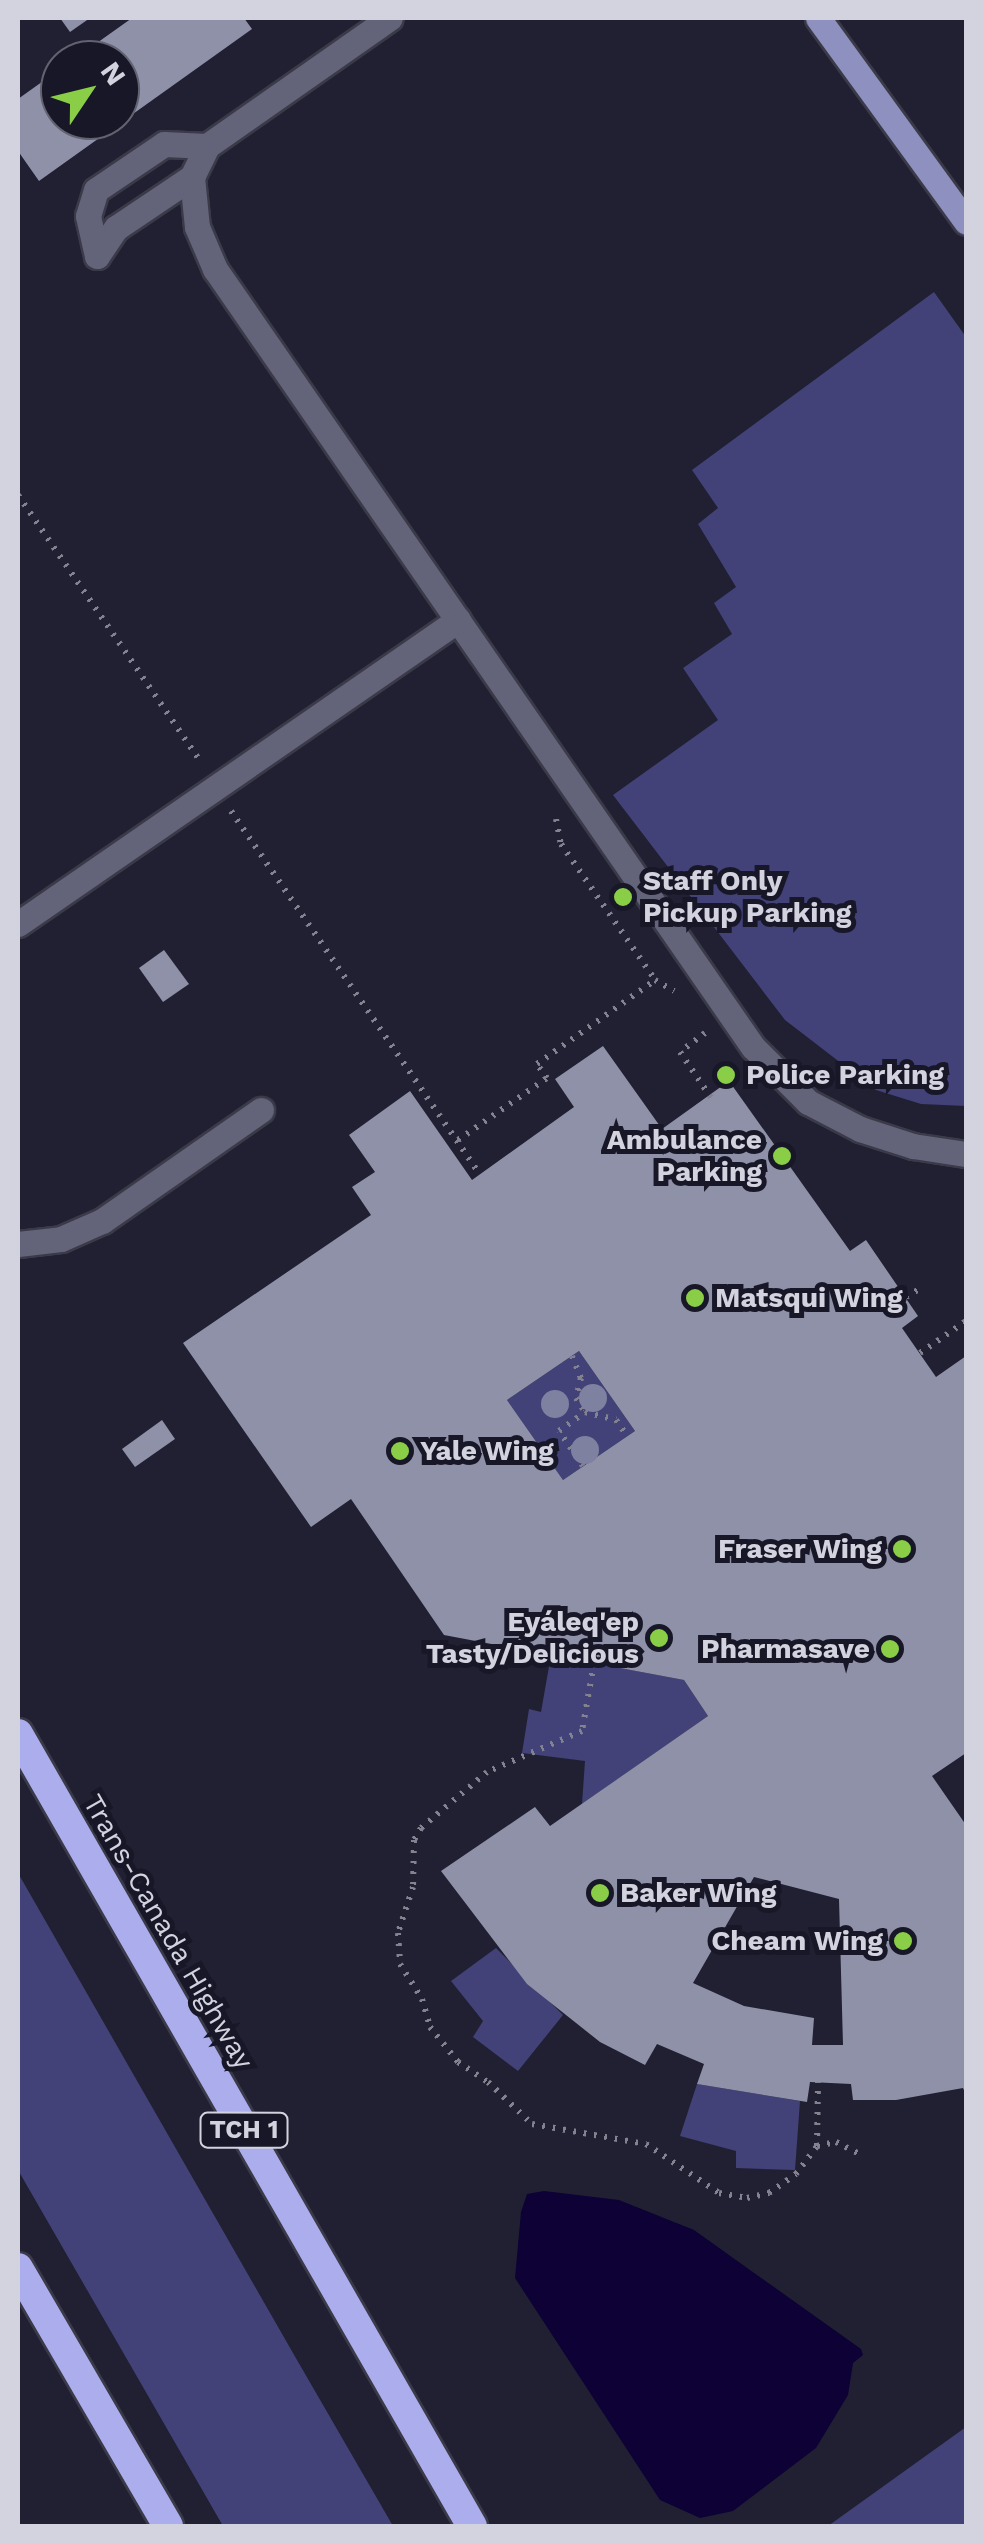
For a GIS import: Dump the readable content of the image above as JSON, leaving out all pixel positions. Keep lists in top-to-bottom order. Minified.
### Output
{"streets":{"highway":["Trans-Canada Highway","TCH 1"]},"places":["Staff Only Pickup Parking","Police Parking","Ambulance Parking","Matsqui Wing","Yale Wing","Fraser Wing","Eyáleq'ep Tasty/Delicious","Pharmasave","Baker Wing","Cheam Wing"],"north":"top right"}
